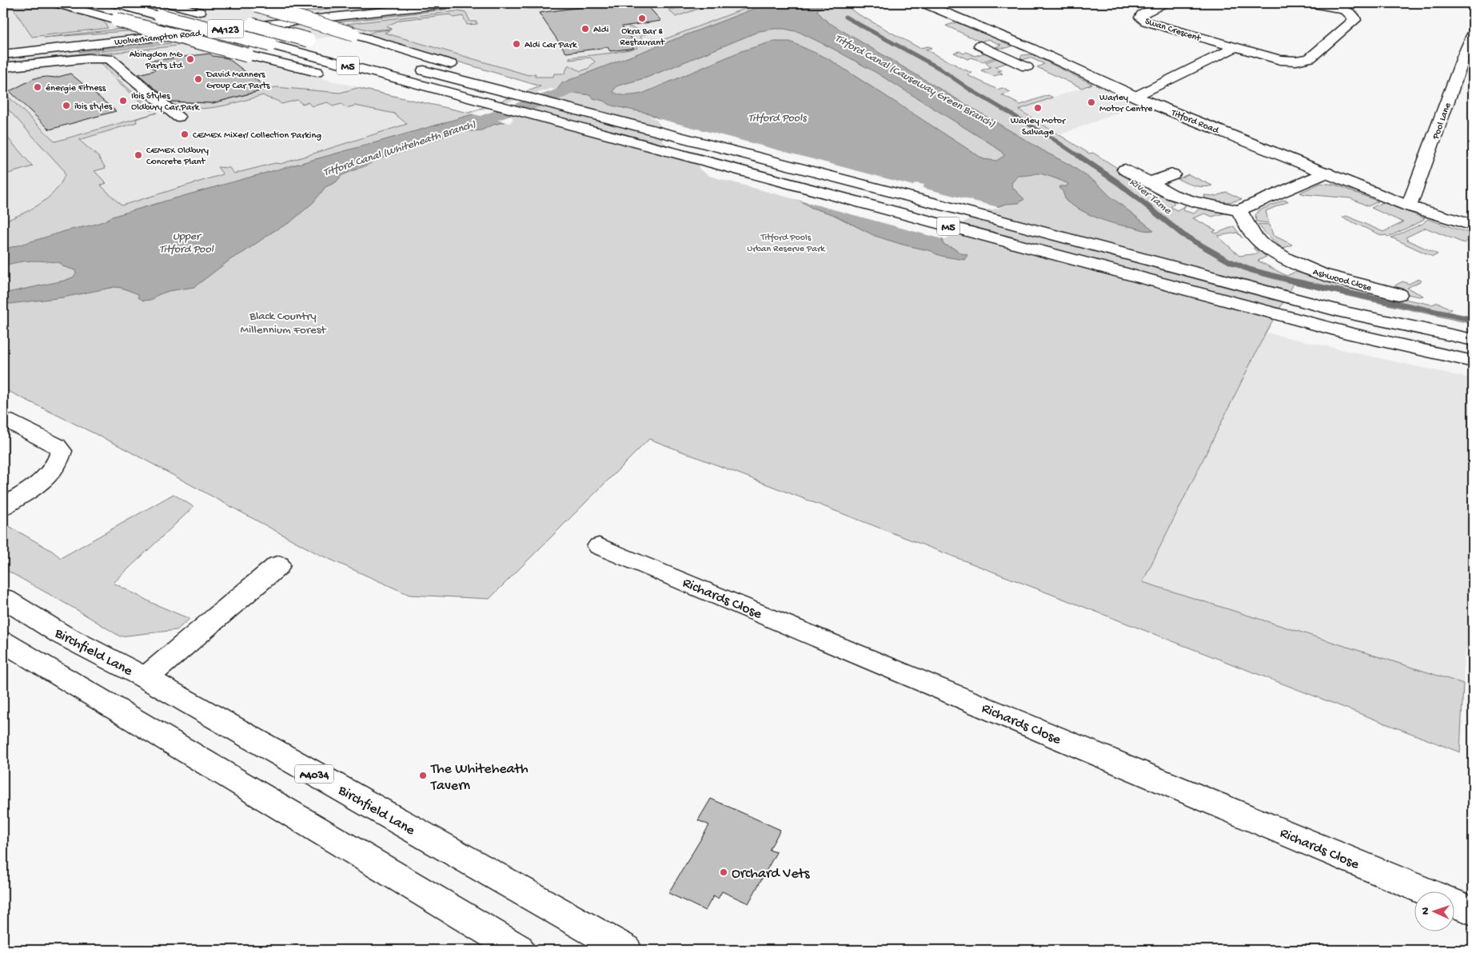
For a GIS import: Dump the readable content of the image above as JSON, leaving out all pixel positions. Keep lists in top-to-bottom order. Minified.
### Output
{"streets":{"main road":["A4123","Swan Crescent","Wolverhampton Road","M5","Titford Road","Pool Lane","Ashwood Close","Richards Close","Birchfield Lane","A4034"]},"crossings":[["Titford Road","Pool Lane"]],"water":["Titford Canal (Causeway Green Branch)","Titford Pools","Titford Canal (Whiteheath Branch)","River Tame","Upper Titford Pool"],"parks":["Titford Pools Urban Reserve Park","Black Country Millennium Forest"],"places":["Okra Bar & Restaurant","Aldi","Aldi Car Park","Abingdon MG Parts Ltd","David Manners Group Car Parts","énergie Fitness","Ibis Styles Oldbury Car Park","Warley Motor Centre","ibis styles","Warley Motor Salvage","CEMEX Mixer/ Collection Parking","CEMEX Oldbury Concrete Plant","The Whiteheath Tavern","Orchard Vets"],"north":"left"}
